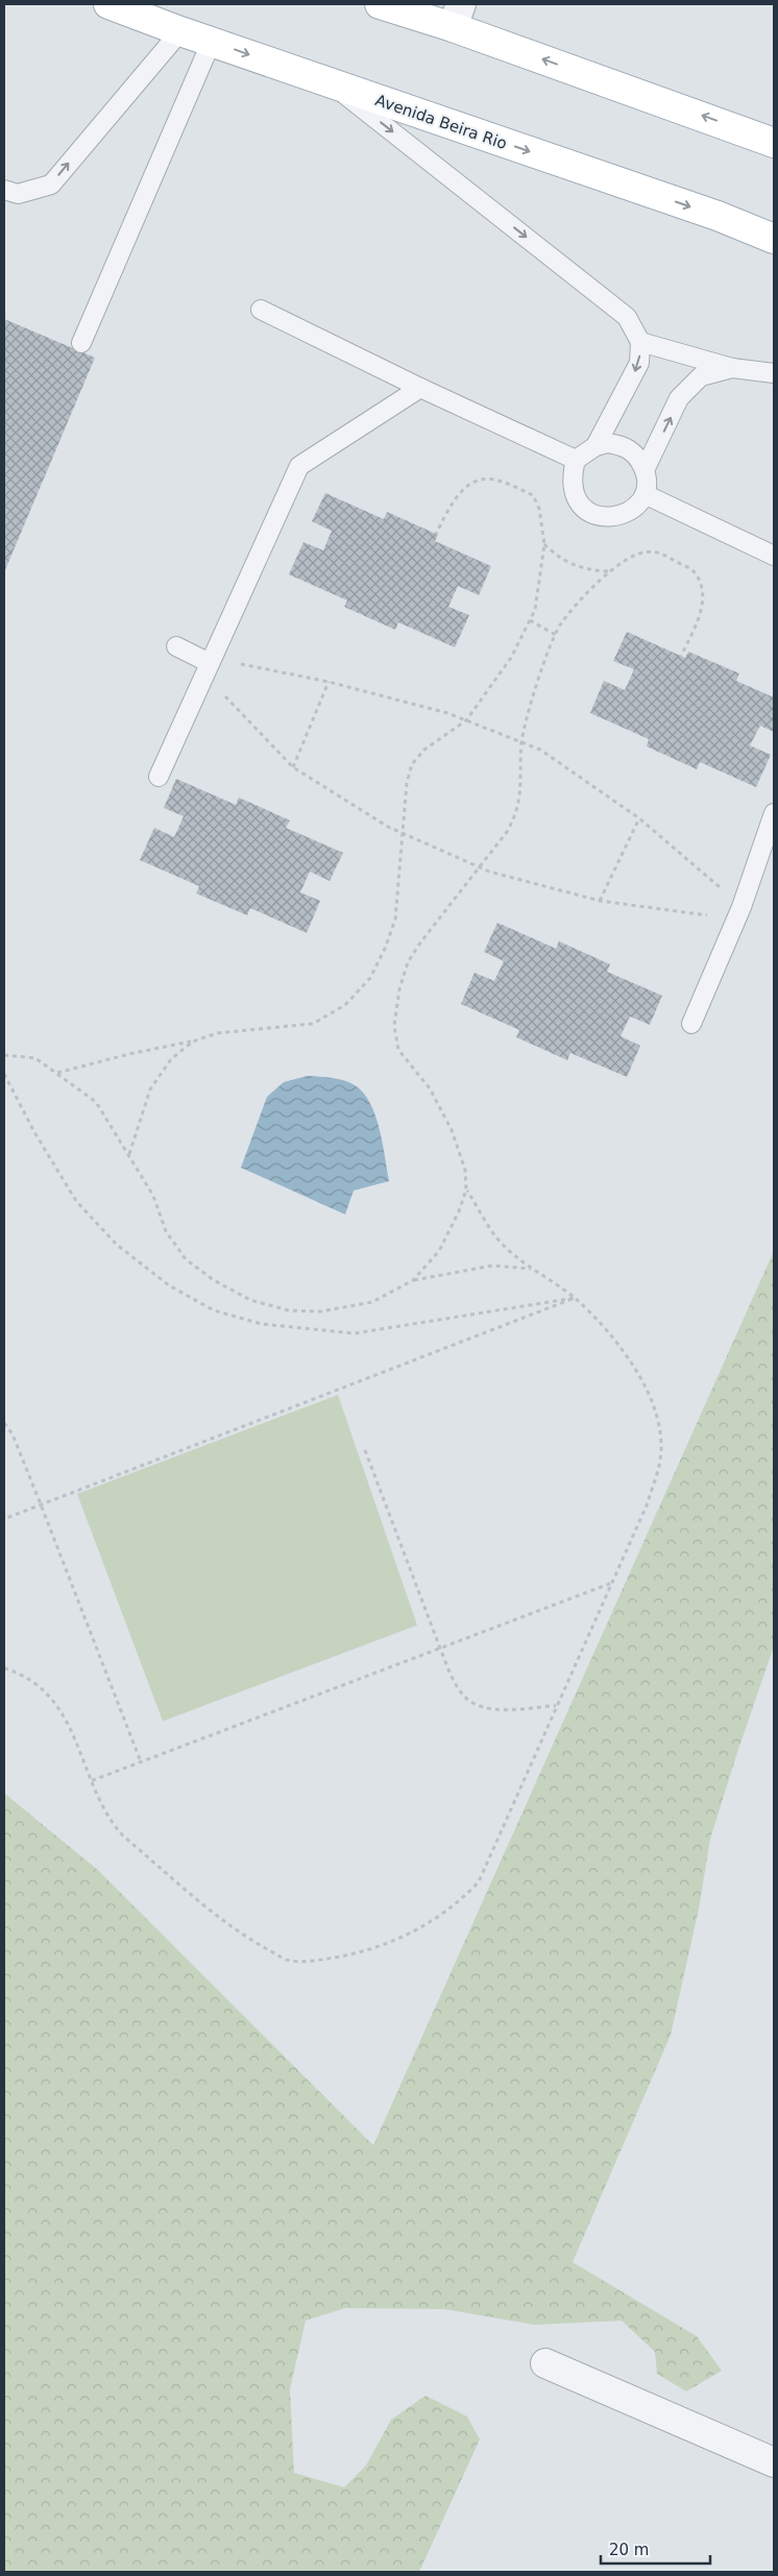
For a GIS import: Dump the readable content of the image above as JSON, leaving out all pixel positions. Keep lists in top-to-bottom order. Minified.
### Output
{"streets":{"main road":["Avenida Beira Rio"]},"scale_bar":"20 m"}
